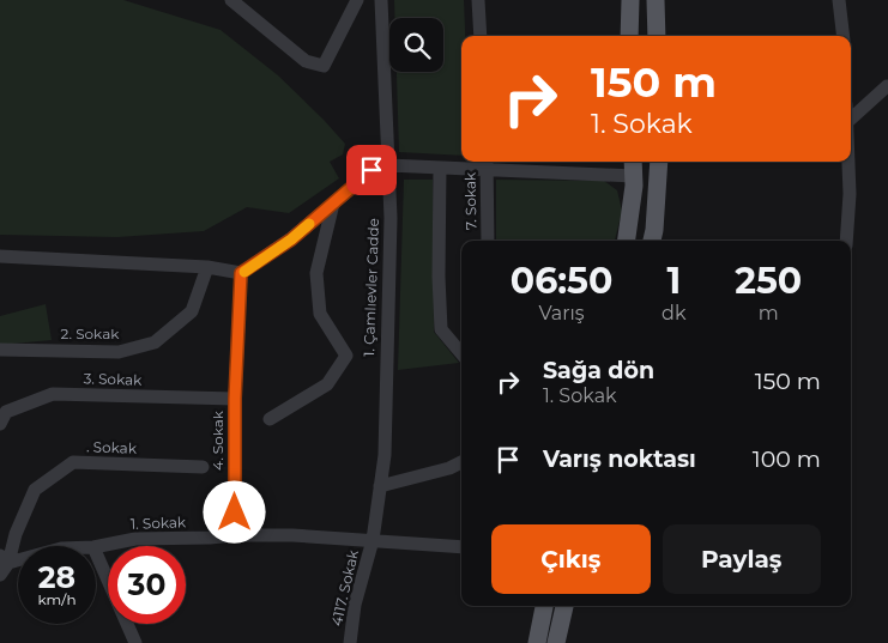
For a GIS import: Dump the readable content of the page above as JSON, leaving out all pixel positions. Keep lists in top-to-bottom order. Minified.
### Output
{"streets":{"street":["7. Sokak","1. Çamlıevler Cadde","2. Sokak","3. Sokak","4. Sokak",". Sokak","1. Sokak","4117. Sokak"]},"crossings":[["1. Çamlıevler Cadde","1. Sokak"],["1. Çamlıevler Cadde","4117. Sokak"],["3. Sokak","4. Sokak"],["4. Sokak","1. Sokak"],[". Sokak","1. Sokak"],["1. Sokak","4117. Sokak"]],"page":{"turn":["150 m","1. Sokak"],"eta":["06:50","Varış","1","dk","250","m"],"list":[{"name":"Sağa dön","note":"1. Sokak","value":"150 m"},{"name":"Varış noktası","value":"100 m"}],"buttons":["Çıkış","Paylaş"],"speed":"28 km/h","limit":"30"}}
